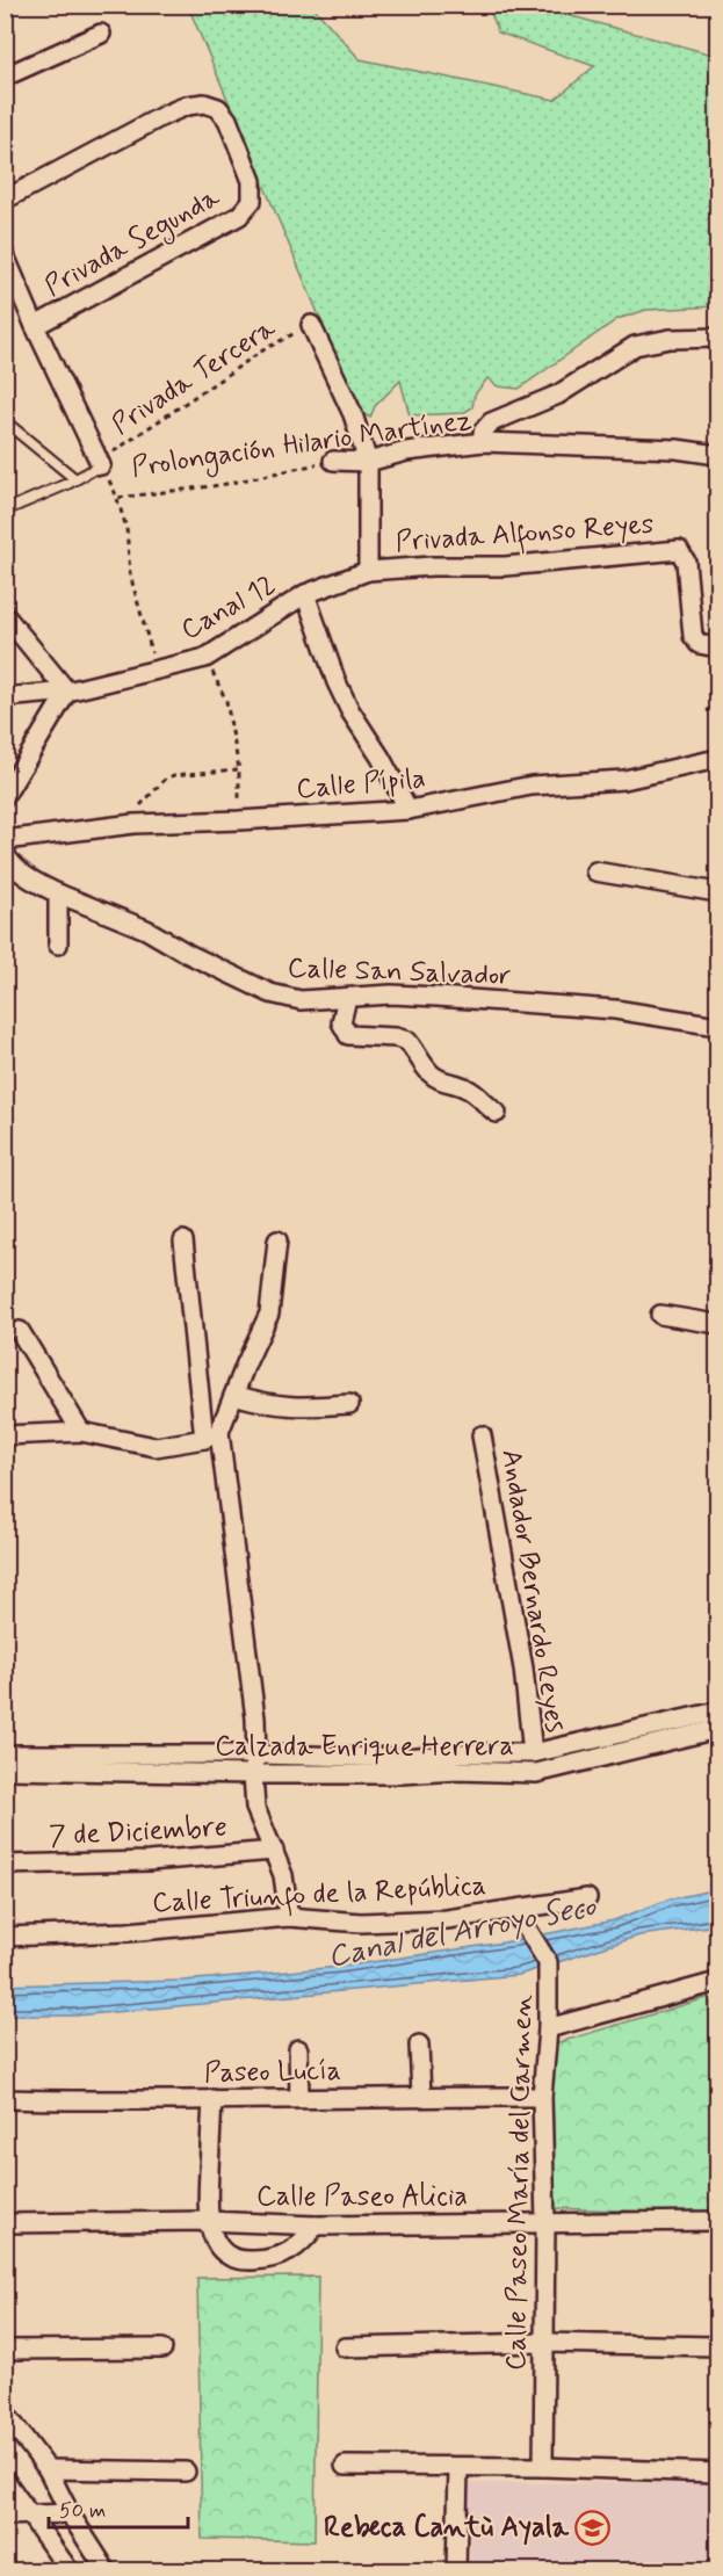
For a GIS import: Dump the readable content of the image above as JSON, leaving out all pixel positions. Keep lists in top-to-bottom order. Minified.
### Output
{"streets":{"street":["Privada Segunda","Prolongación Hilario Martínez","Privada Alfonso Reyes","Canal 12","Calle Pípila","Calle San Salvador","Andador Bernardo Reyes","Calzada Enrique Herrera","7 de Diciembre","Calle Triunfo de la República","Paseo Lucía","Calle Paseo María del Carmen","Calle Paseo Alicia"],"path":["Privada Tercera"]},"crossings":[["Privada Segunda","Prolongación Hilario Martínez"],["Privada Tercera","Prolongación Hilario Martínez"],["Privada Alfonso Reyes","Canal 12"],["Andador Bernardo Reyes","Calzada Enrique Herrera"],["Calle Triunfo de la República","Calle Paseo María del Carmen"],["Paseo Lucía","Calle Paseo María del Carmen"],["Calle Paseo María del Carmen","Calle Paseo Alicia"]],"water":["Canal del Arroyo Seco"],"places":{"school or university":["Rebeca Cantù Ayala"]},"scale_bar":"50 m"}
